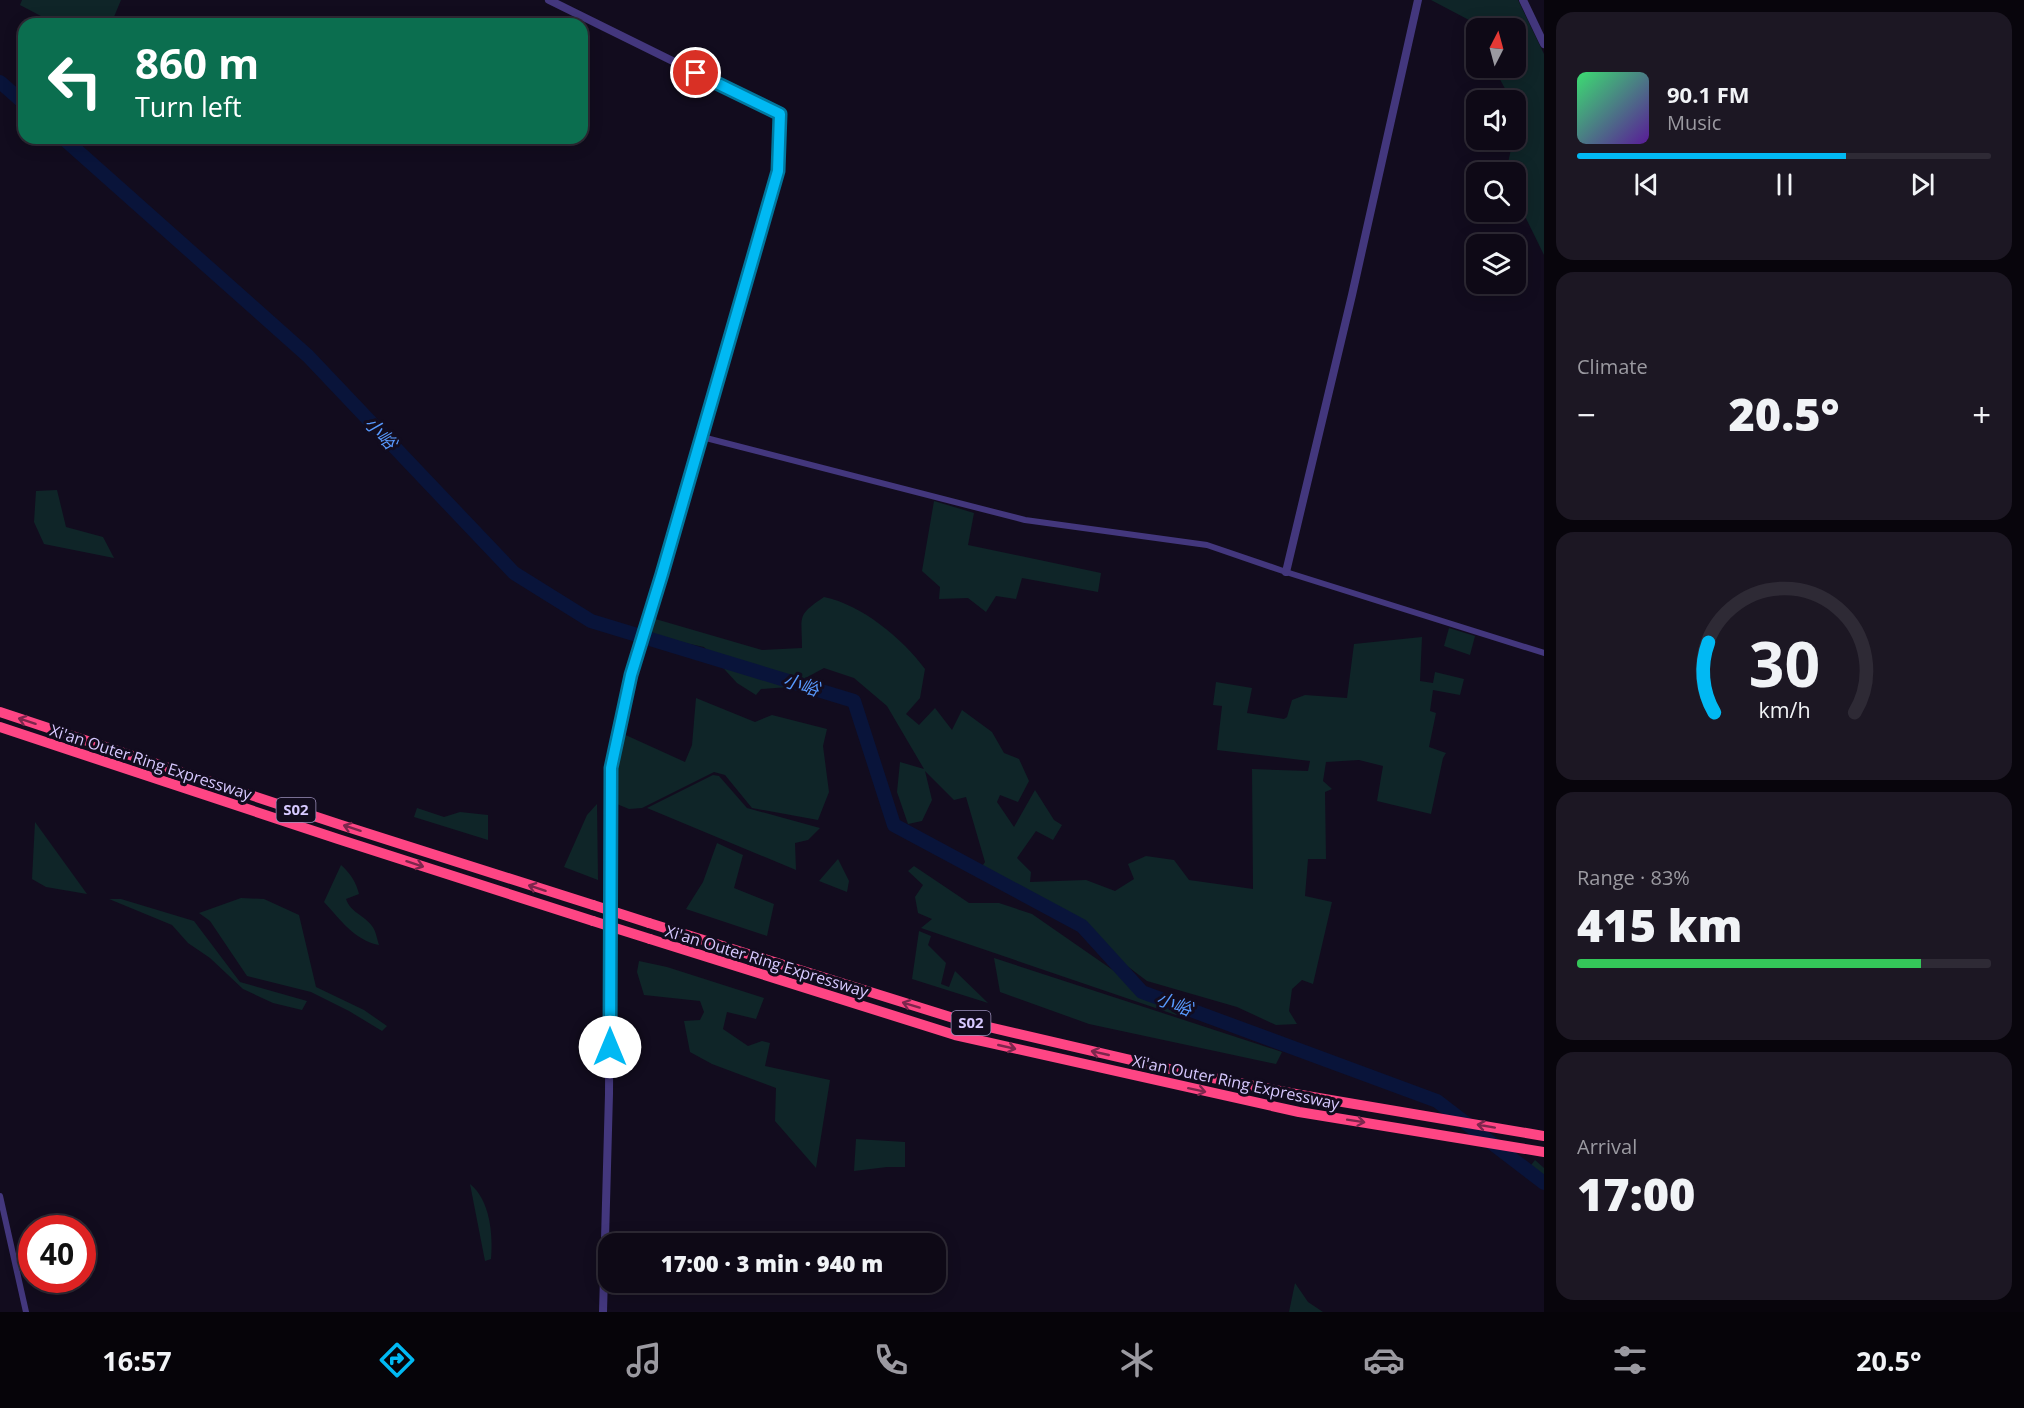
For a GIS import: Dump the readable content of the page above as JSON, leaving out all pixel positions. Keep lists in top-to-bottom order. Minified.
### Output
{"streets":{"highway":["Xi'an Outer Ring Expressway","S02"]},"water":["小峪"],"north":"top","page":{"turn":["860 m","Turn left"],"song":["90.1 FM","Music"],"tile":["Climate",["Range · 83%","415 km"],["Arrival","17:00"]],"heat":["−","20.5°","+"],"limit":"40","trip":"17:00 · 3 min · 940 m","tabs":["16:57","20.5°"],"gauge":["30","km/h"]}}
